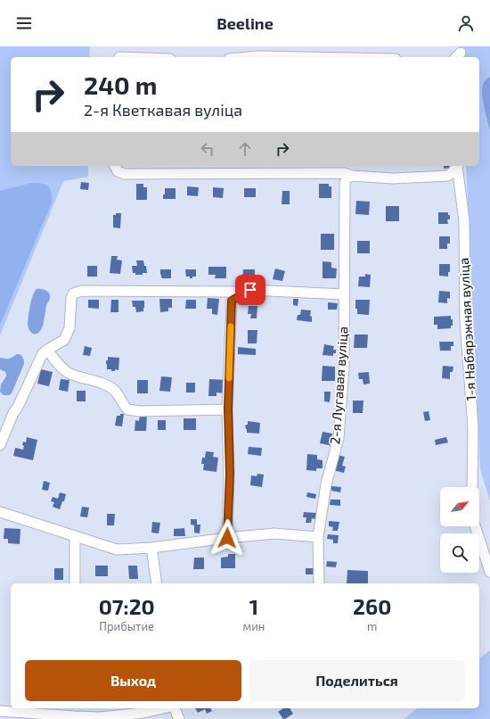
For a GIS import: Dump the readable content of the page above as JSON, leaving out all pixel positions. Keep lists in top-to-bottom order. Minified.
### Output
{"streets":{"street":["1-я Набярэжная вуліца","2-я Лугавая вуліца"]},"north":"top right","page":{"header":"Beeline","turn":["240 m","2-я Кветкавая вуліца"],"eta":["07:20","Прибытие","1","мин","260","m"],"buttons":["Выход","Поделиться"]}}
